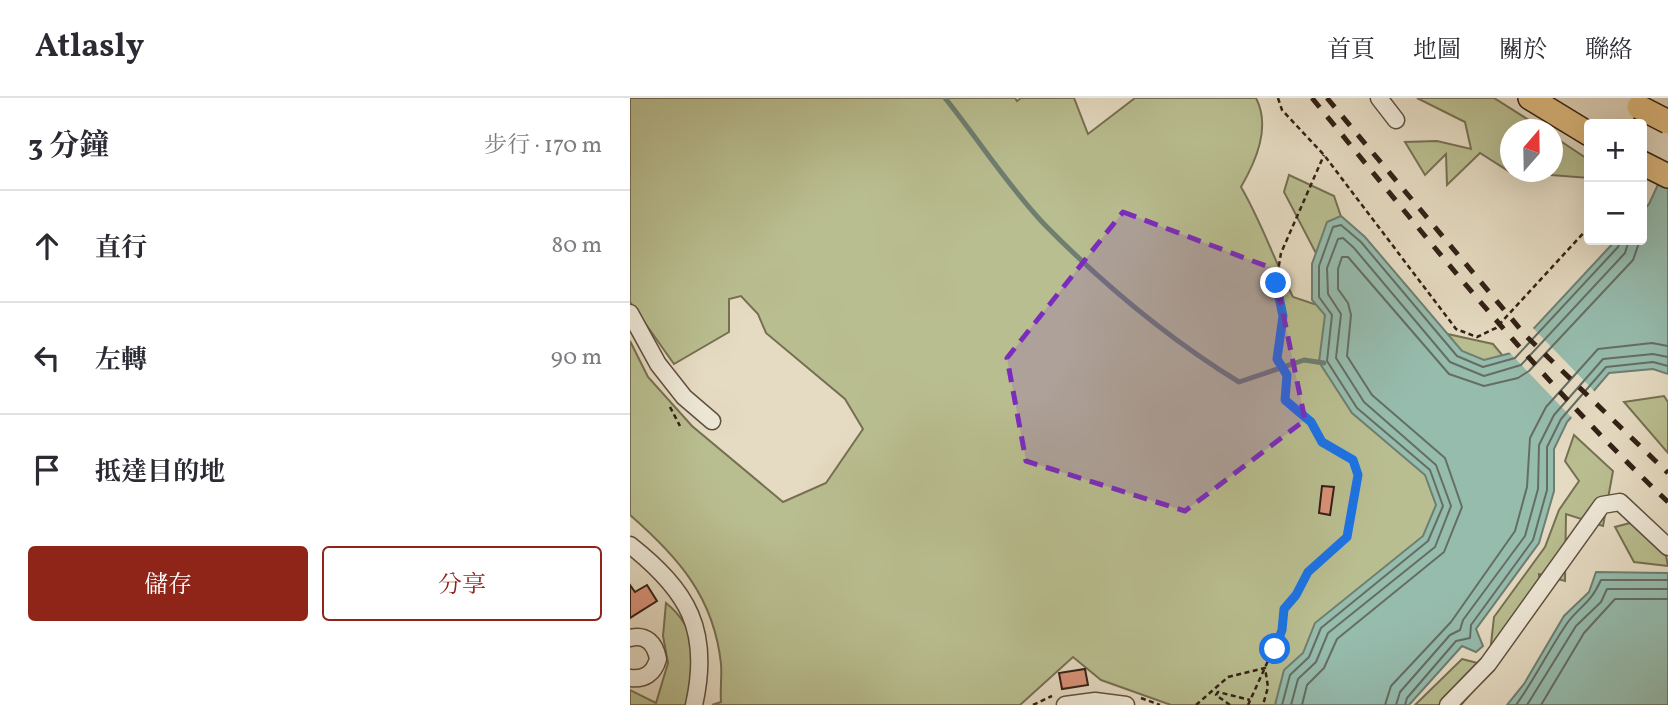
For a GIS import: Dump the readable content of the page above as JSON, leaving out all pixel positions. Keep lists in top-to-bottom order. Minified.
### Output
{"north":"top","page":{"header":"Atlasly","nav":["首頁","地圖","關於","聯絡"],"heading":["3 分鐘","步行 · 170 m"],"map_buttons":["+","−"],"list":[["直行","80 m"],["左轉","90 m"],"抵達目的地"],"buttons":["儲存","分享"]}}
